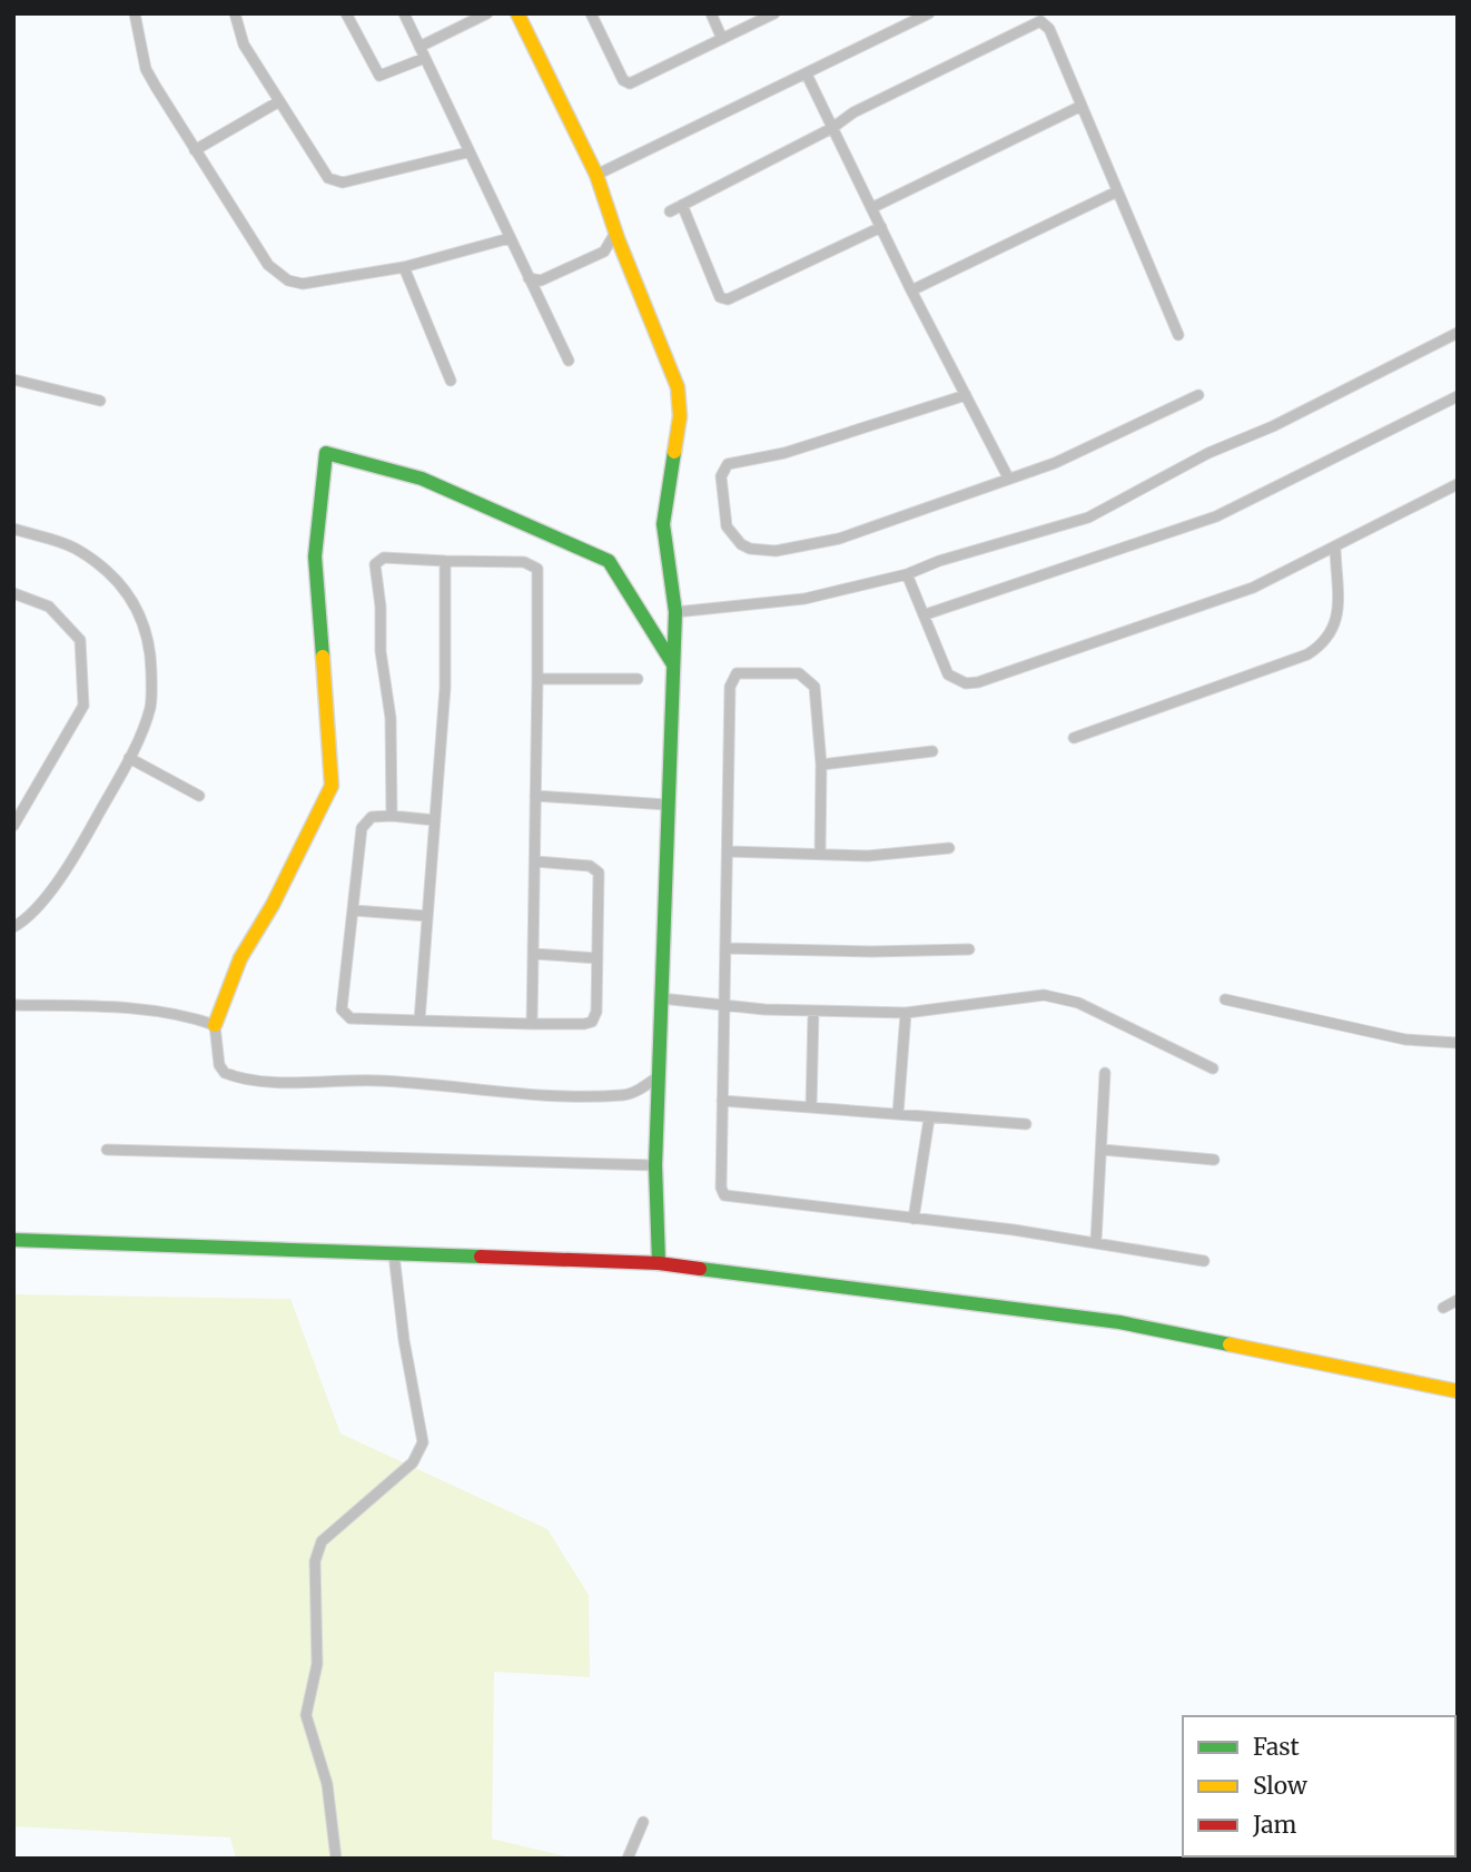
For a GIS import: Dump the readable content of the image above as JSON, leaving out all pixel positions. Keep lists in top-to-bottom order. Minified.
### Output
{"legend":["Fast","Slow","Jam"]}
